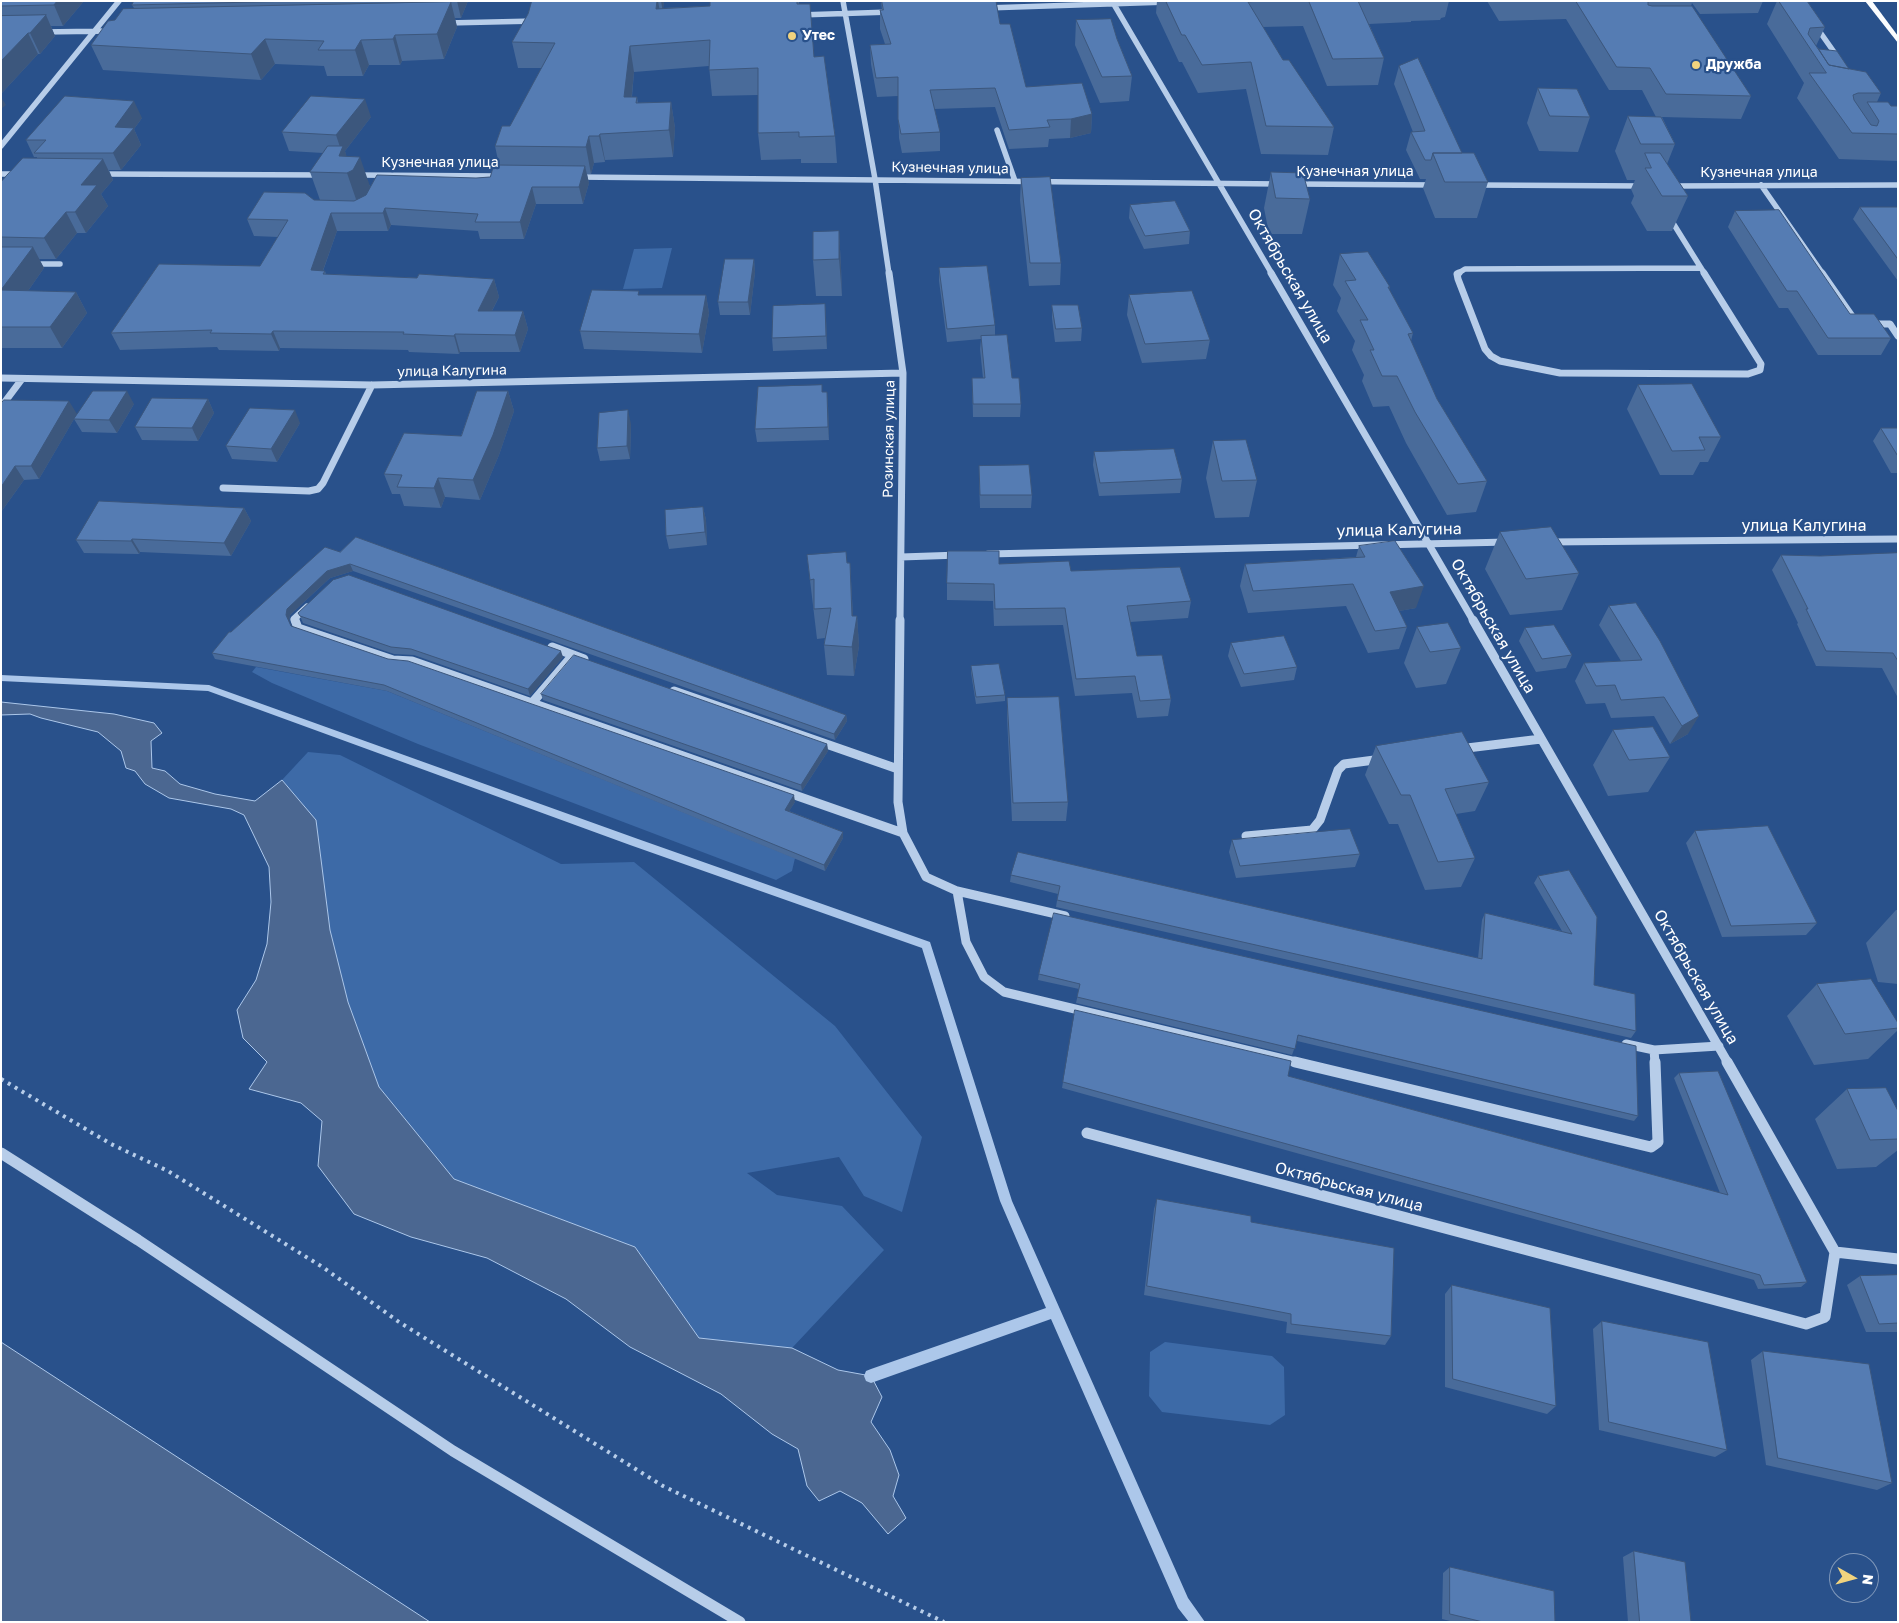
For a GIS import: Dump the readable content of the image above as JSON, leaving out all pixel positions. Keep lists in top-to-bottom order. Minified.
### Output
{"streets":{"street":["Кузнечная улица","Октябрьская улица","улица Калугина","Розинская улица"]},"crossings":[["Кузнечная улица","Октябрьская улица"],["Кузнечная улица","Розинская улица"],["Октябрьская улица","улица Калугина"],["улица Калугина","Розинская улица"]],"places":["Утес","Дружба"],"north":"right"}
